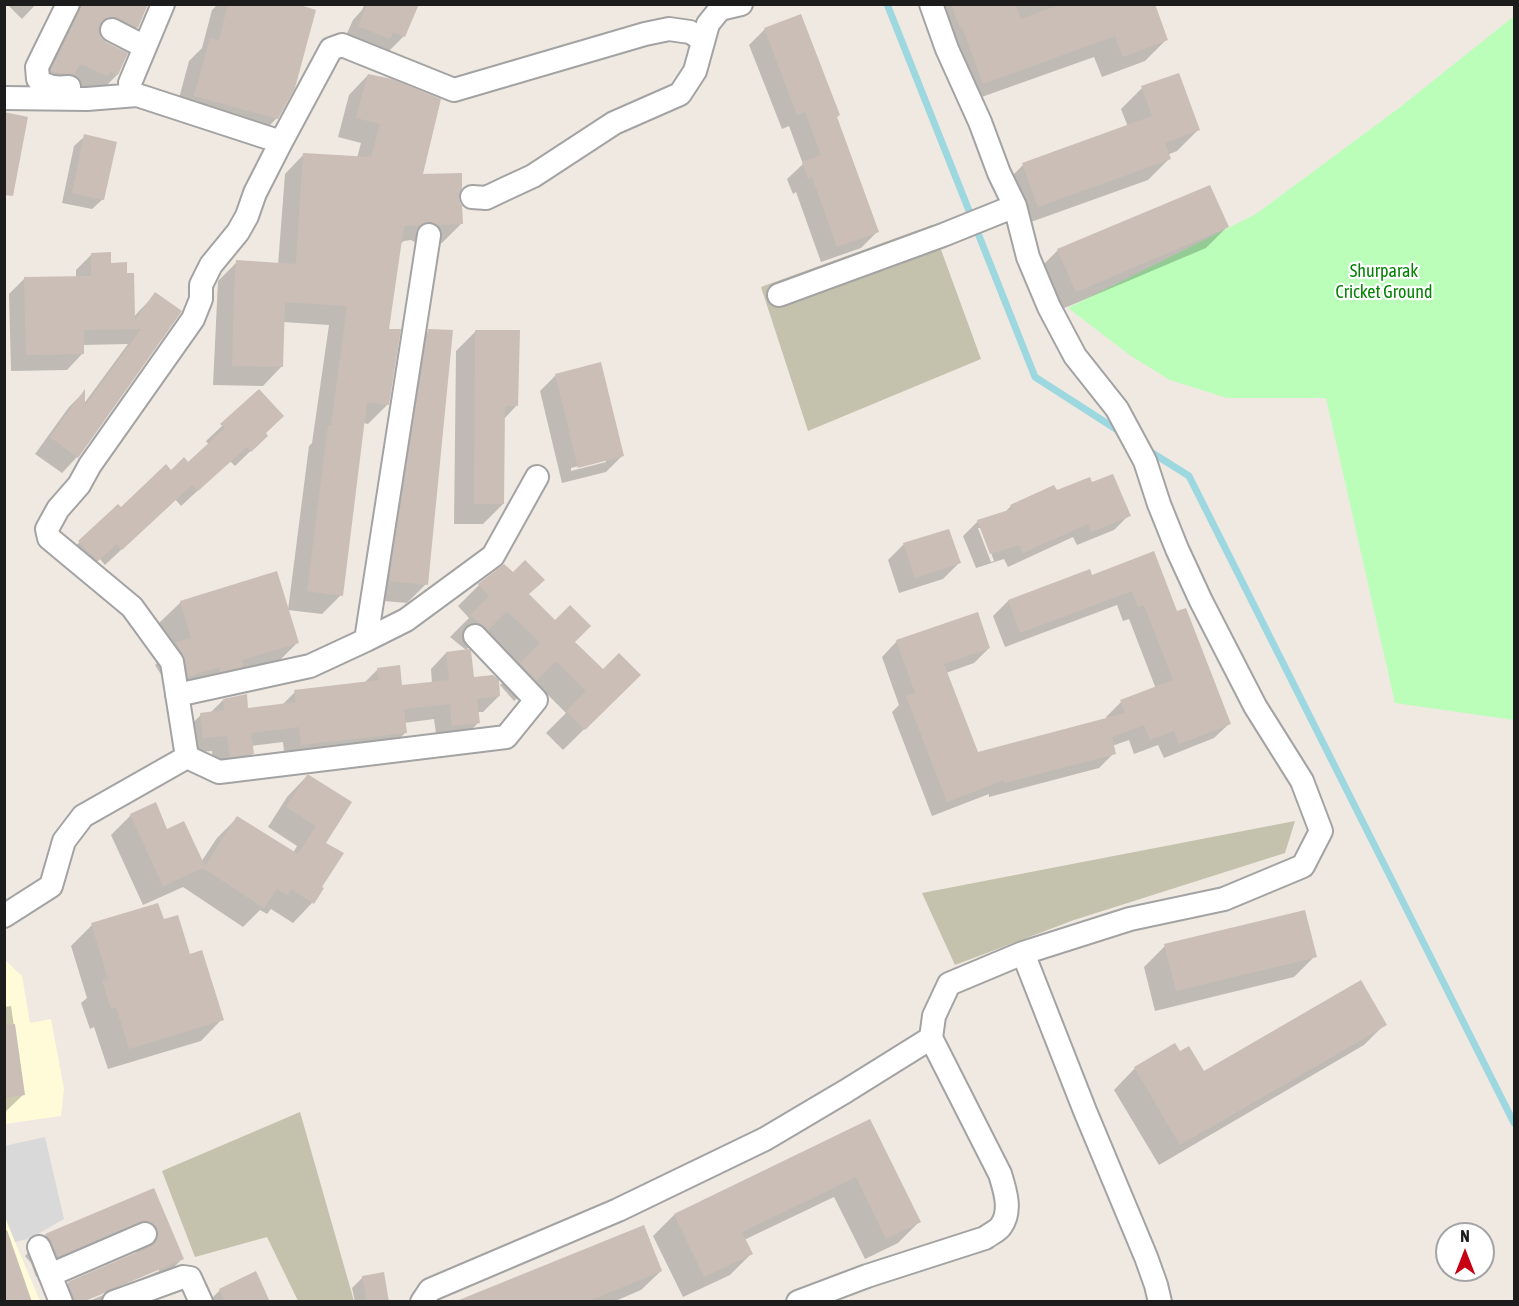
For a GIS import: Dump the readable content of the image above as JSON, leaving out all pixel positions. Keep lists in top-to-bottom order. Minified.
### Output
{"parks":["Shurparak Cricket Ground"],"north":"top"}
